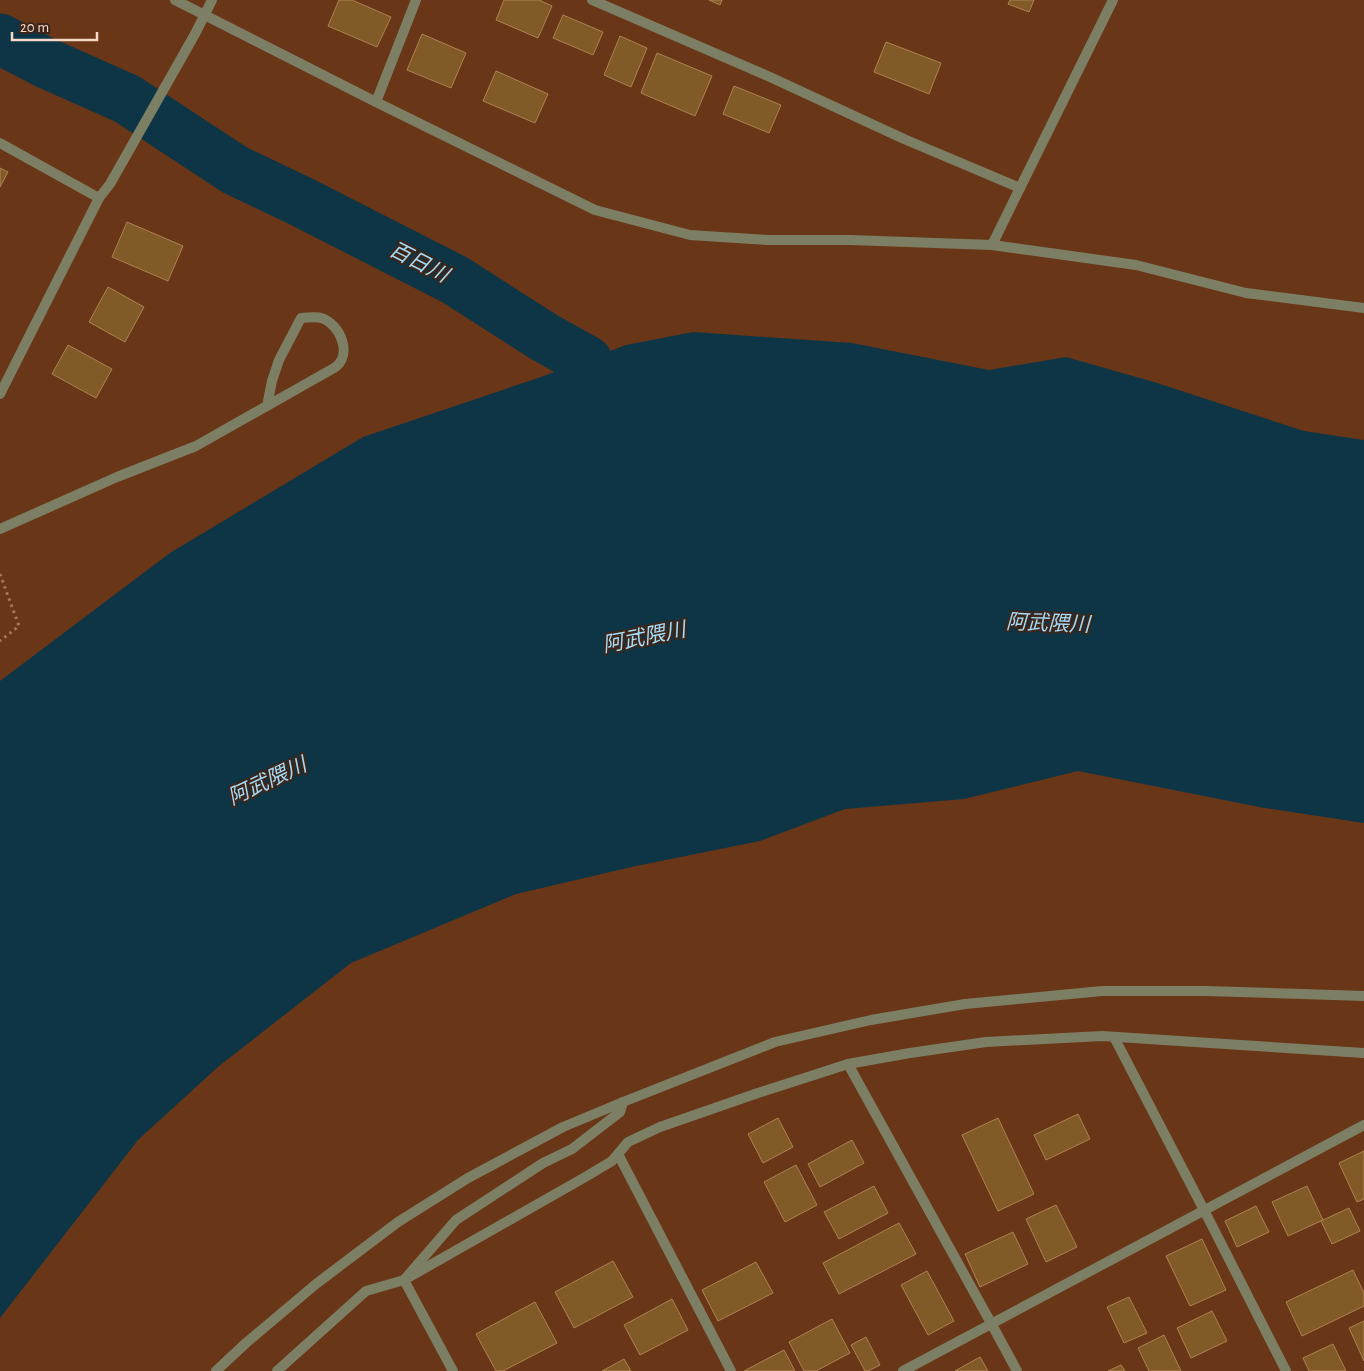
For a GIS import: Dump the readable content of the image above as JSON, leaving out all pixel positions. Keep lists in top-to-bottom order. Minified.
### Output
{"water":["百日川","阿武隈川"],"scale_bar":"20 m"}
